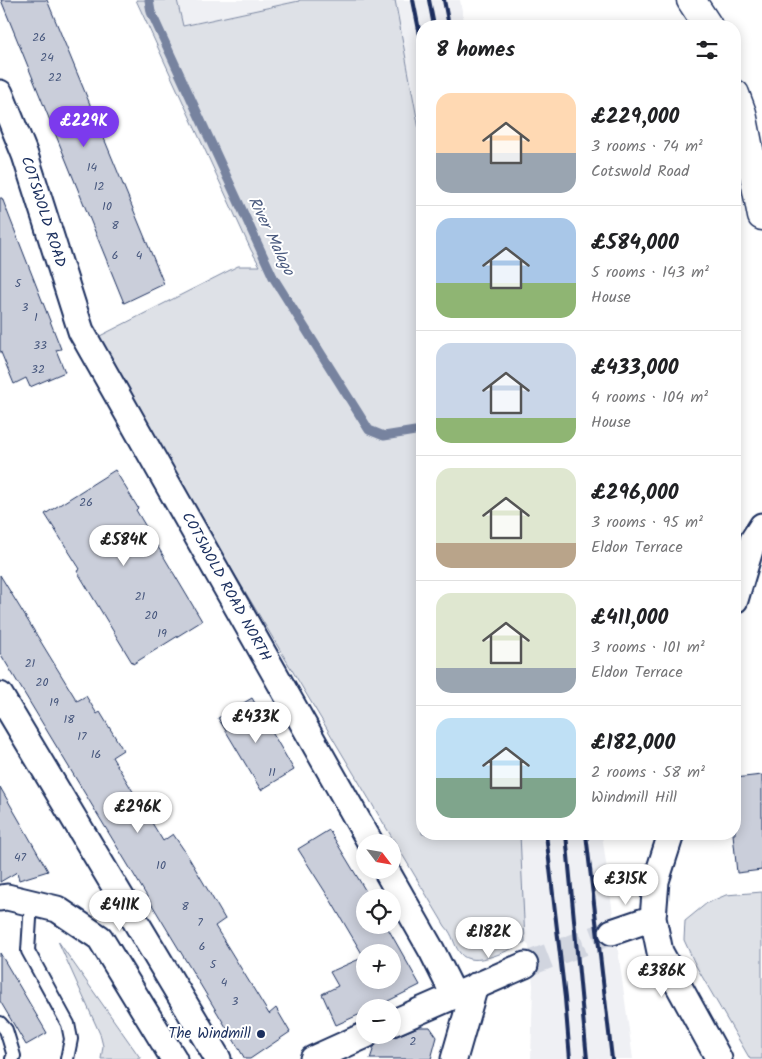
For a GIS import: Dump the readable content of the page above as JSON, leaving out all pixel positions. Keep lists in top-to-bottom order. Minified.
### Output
{"streets":{"street":["COTSWOLD ROAD","COTSWOLD ROAD NORTH"]},"crossings":[["COTSWOLD ROAD","COTSWOLD ROAD NORTH"]],"water":["River Malago"],"places":["The Windmill"],"house_numbers":["26","24","22","14","12","10","8","6","4","5","3","1","33","32","26","21","20","19","21","20","19","18","17","16","11","47","10","8","7","6","5","4","3","2"],"north":"bottom right","page":{"heading":"8 homes","list":[{"name":"£229,000","note":"3 rooms · 74 m² · Cotswold Road"},{"name":"£584,000","note":"5 rooms · 143 m² · House"},{"name":"£433,000","note":"4 rooms · 104 m² · House"},{"name":"£296,000","note":"3 rooms · 95 m² · Eldon Terrace"},{"name":"£411,000","note":"3 rooms · 101 m² · Eldon Terrace"},{"name":"£182,000","note":"2 rooms · 58 m² · Windmill Hill"}],"price":["£229K","£584K","£433K","£296K","£315K","£411K","£182K","£386K"],"map_buttons":["+","−"]}}
